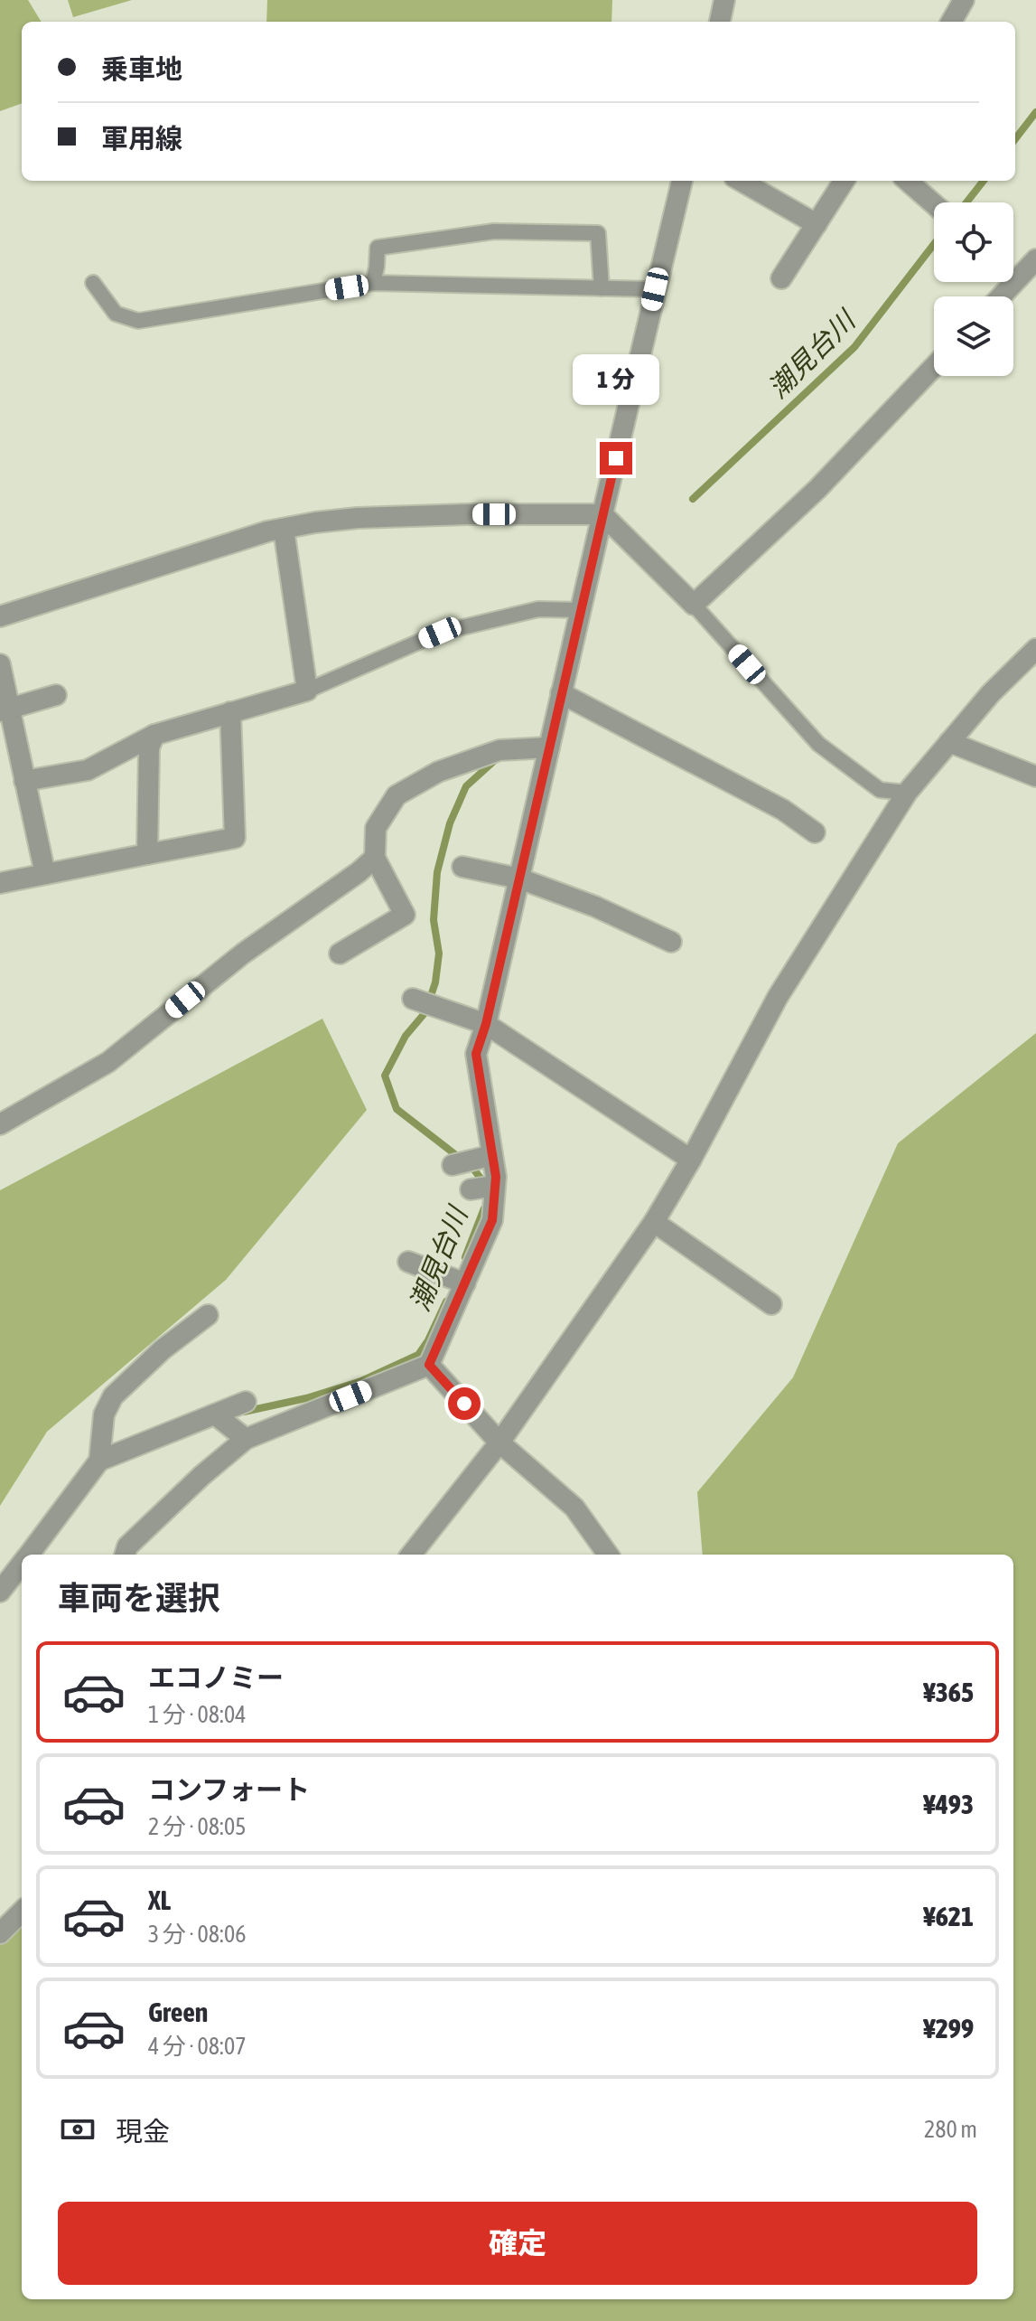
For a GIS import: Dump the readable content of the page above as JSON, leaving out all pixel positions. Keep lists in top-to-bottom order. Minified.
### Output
{"water":["潮見台川"],"page":{"banner":["乗車地","軍用線"],"bubble":"1 分","heading":"車両を選択","list":[{"name":"エコノミー","note":"1 分 · 08:04","value":"¥365"},{"name":"コンフォート","note":"2 分 · 08:05","value":"¥493"},{"name":"XL","note":"3 分 · 08:06","value":"¥621"},{"name":"Green","note":"4 分 · 08:07","value":"¥299"}],"pay":["現金","280 m"],"buttons":"確定"}}
